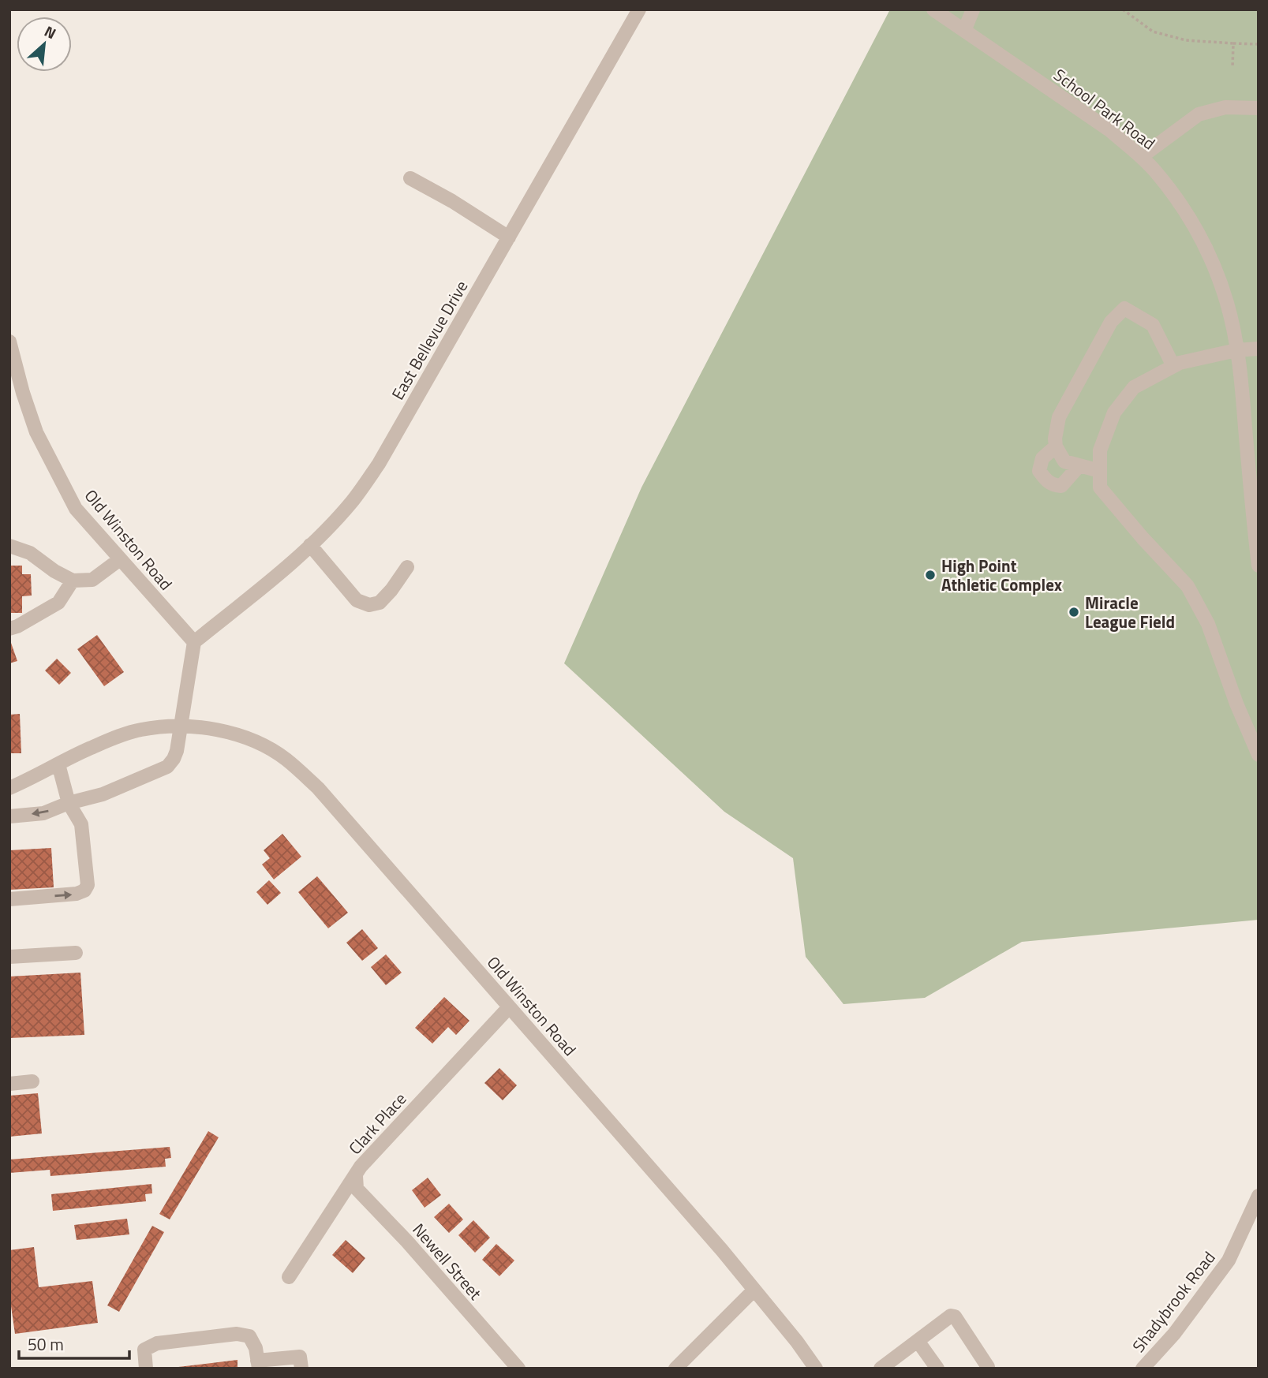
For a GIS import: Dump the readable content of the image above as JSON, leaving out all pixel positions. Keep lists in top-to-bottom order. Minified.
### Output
{"streets":{"street":["School Park Road","East Bellevue Drive","Old Winston Road","Clark Place","Newell Street","Shadybrook Road"]},"crossings":[["East Bellevue Drive","Old Winston Road"],["Old Winston Road","Clark Place"],["Clark Place","Newell Street"]],"places":["High Point Athletic Complex","Miracle League Field"],"scale_bar":"50 m","north":"top right"}
